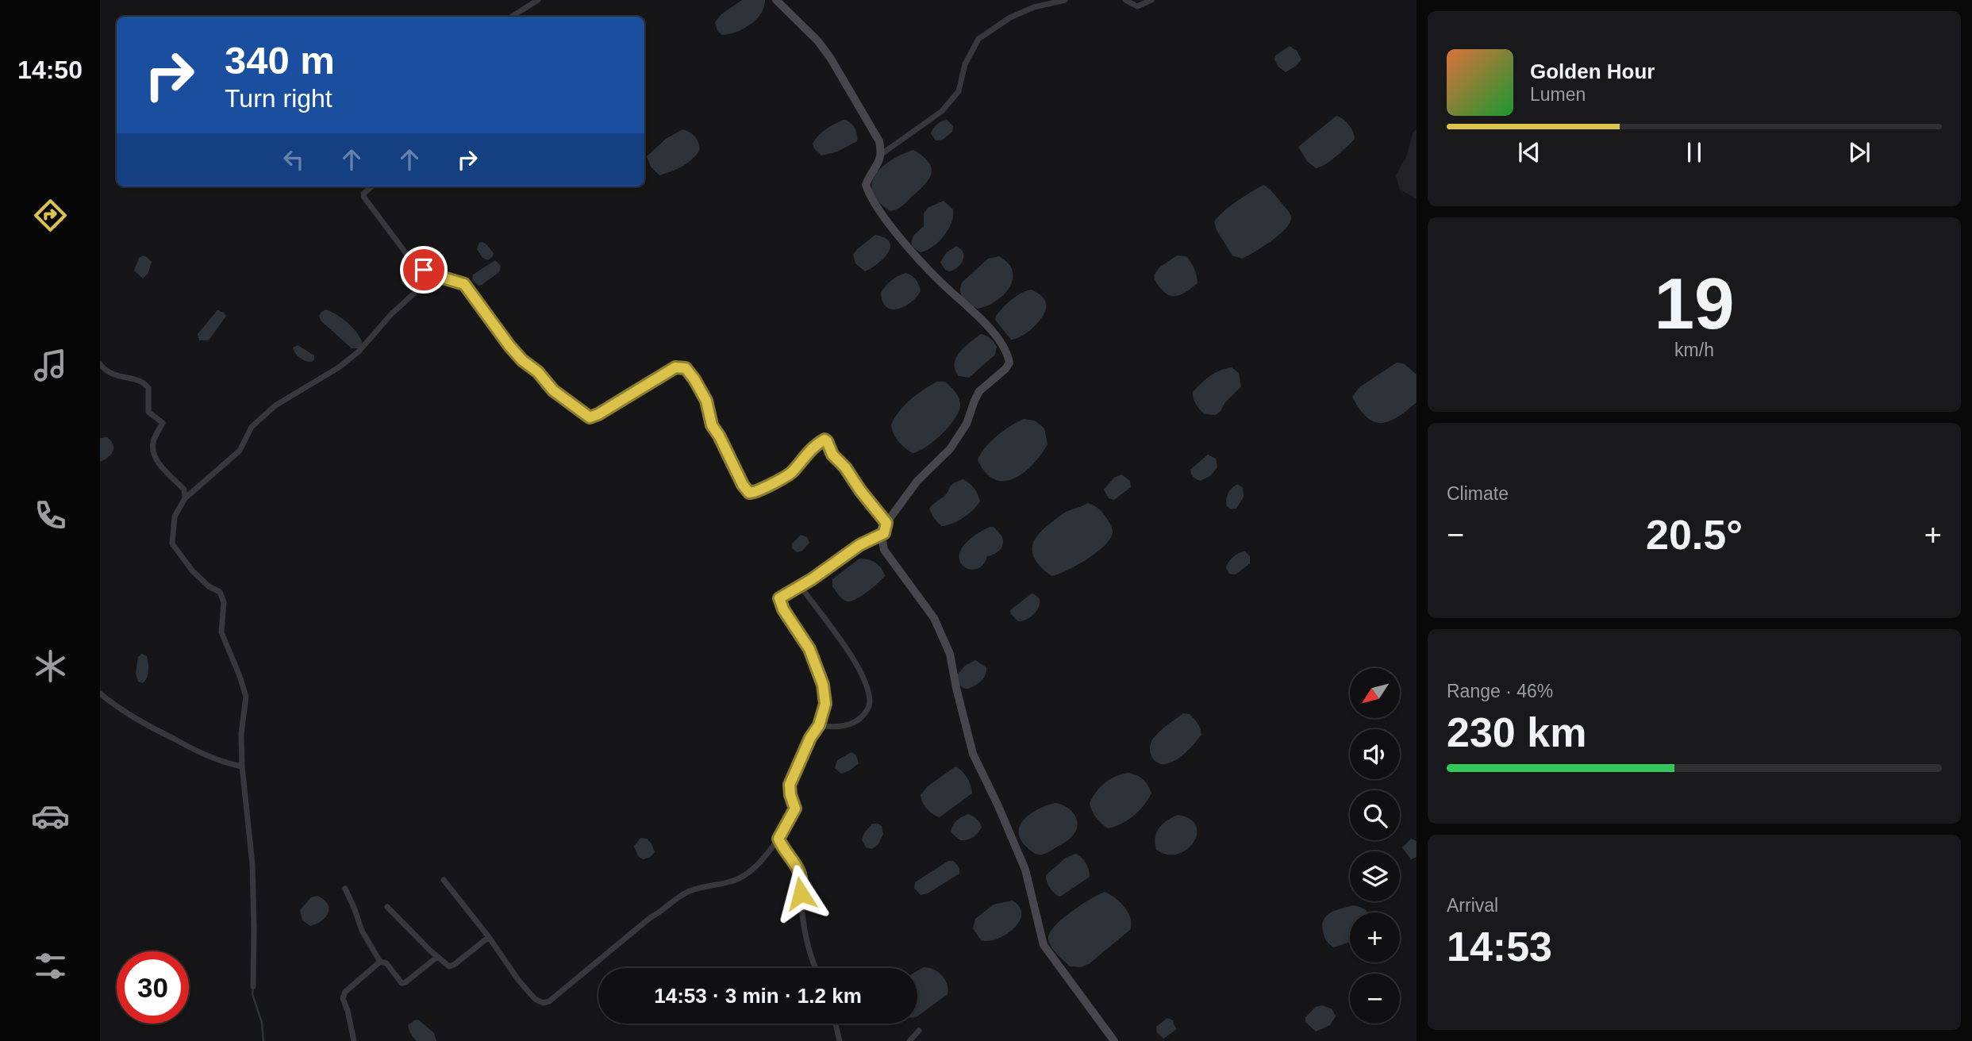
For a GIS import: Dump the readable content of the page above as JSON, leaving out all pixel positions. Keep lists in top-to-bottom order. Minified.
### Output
{"north":"bottom left","page":{"tabs":"14:50","turn":["340 m","Turn right"],"song":["Golden Hour","Lumen"],"tile":[["19","km/h"],"Climate",["Range · 46%","230 km"],["Arrival","14:53"]],"heat":["−","20.5°","+"],"map_buttons":["+","−"],"limit":"30","trip":"14:53 · 3 min · 1.2 km"}}
